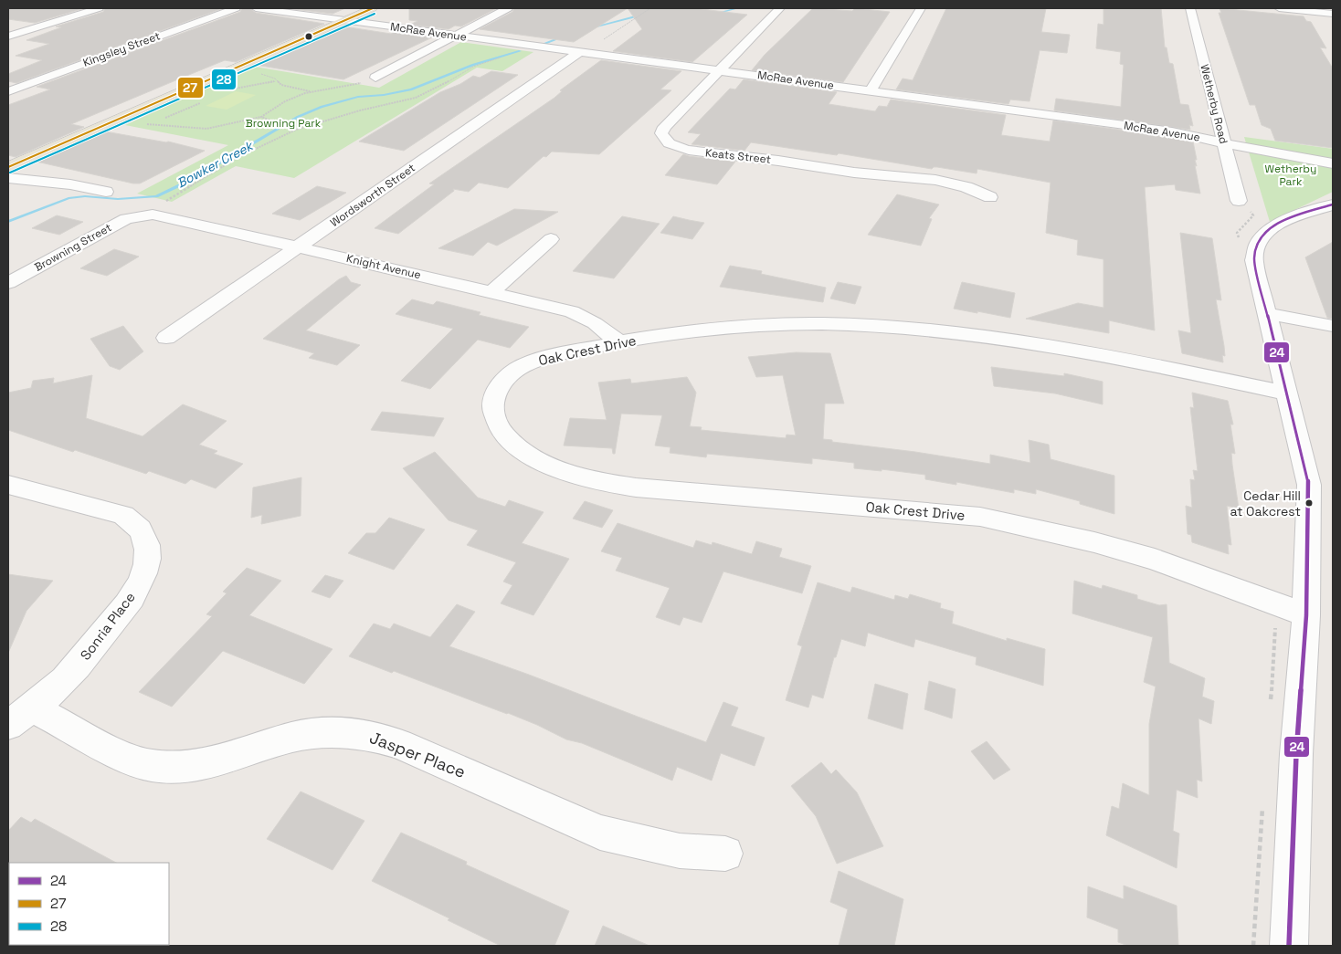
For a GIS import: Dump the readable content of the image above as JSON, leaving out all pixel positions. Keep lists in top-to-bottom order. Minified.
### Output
{"streets":{"street":["McRae Avenue","Kingsley Street","Wetherby Road","Keats Street","Wordsworth Street","Browning Street","Knight Avenue","Oak Crest Drive","Sonria Place","Jasper Place"]},"crossings":[["McRae Avenue","Wetherby Road"],["McRae Avenue","Keats Street"],["McRae Avenue","Wordsworth Street"],["Wordsworth Street","Knight Avenue"],["Browning Street","Knight Avenue"],["Knight Avenue","Oak Crest Drive"],["Sonria Place","Jasper Place"]],"water":["Bowker Creek"],"parks":["Browning Park","Wetherby Park"],"places":["Cedar Hill at Oakcrest"],"lines":["transit line 27","transit line 28","transit line 24"],"legend":["24","27","28"]}
